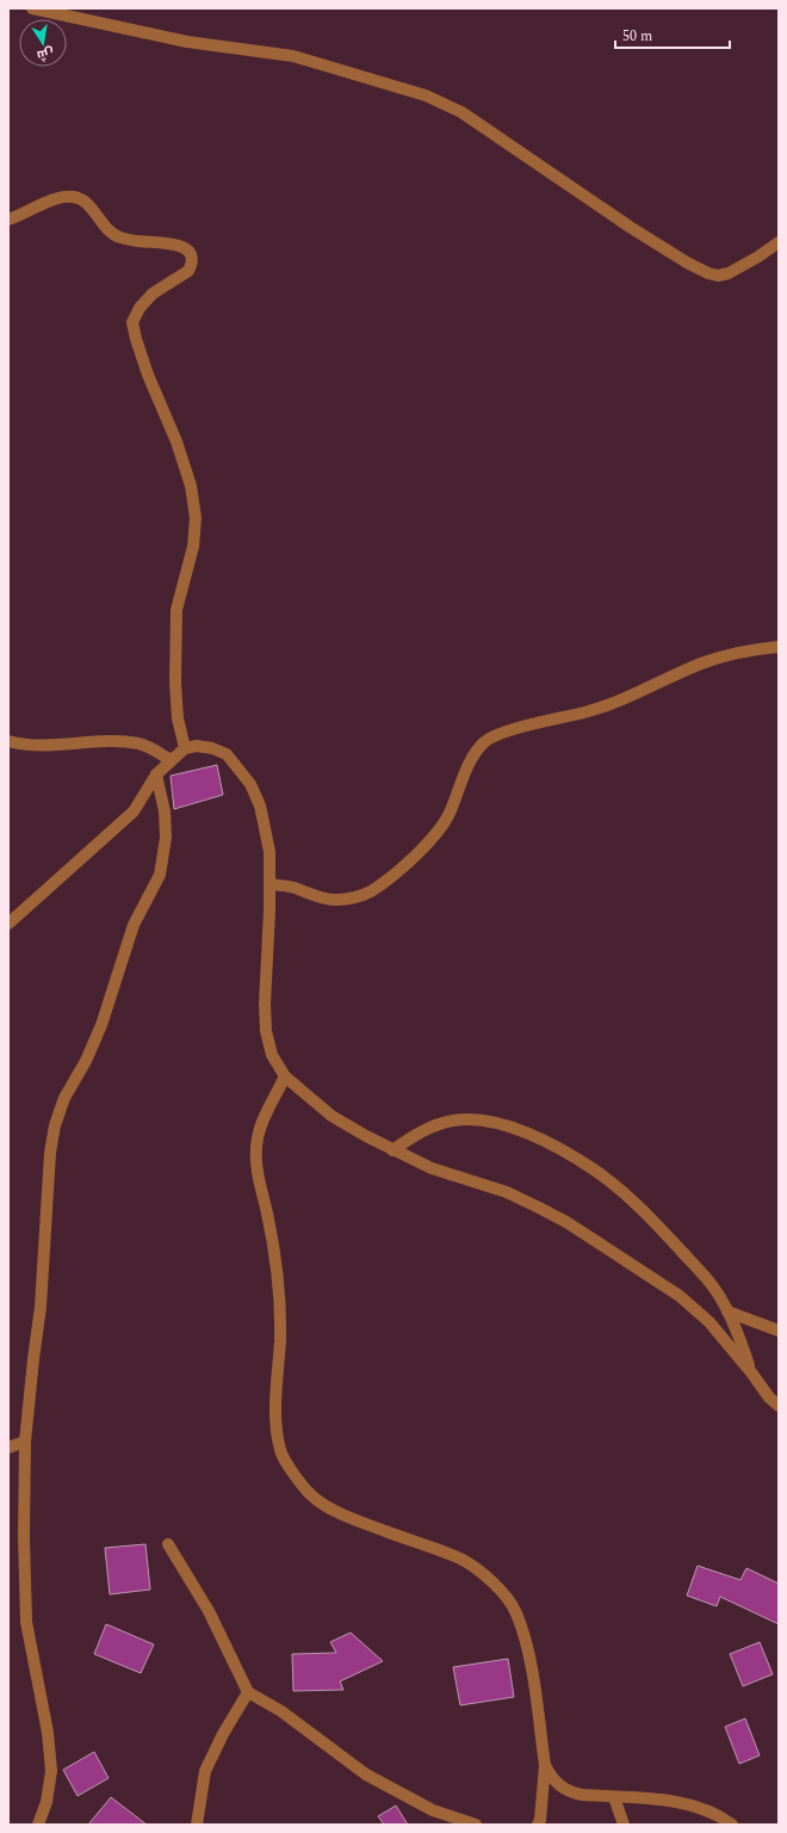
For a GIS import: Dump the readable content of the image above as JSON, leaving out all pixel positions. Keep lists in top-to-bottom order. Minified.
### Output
{"scale_bar":"50 m","north":"bottom"}
